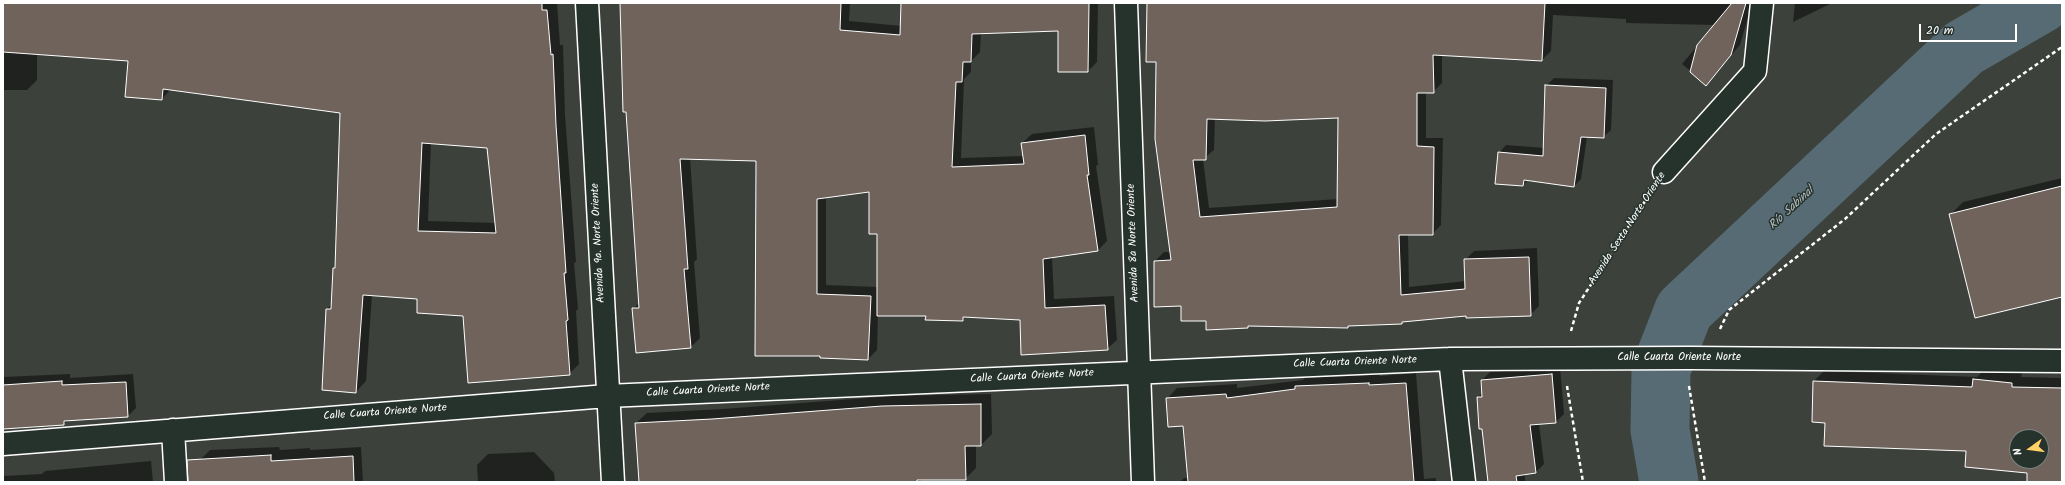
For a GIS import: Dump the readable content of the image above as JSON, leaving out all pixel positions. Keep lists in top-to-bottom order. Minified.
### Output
{"streets":{"street":["Avenida Sexta Norte Oriente","Avenida 9a. Norte Oriente","Avenida 8a Norte Oriente","Calle Cuarta Oriente Norte"]},"crossings":[["Avenida Sexta Norte Oriente","Calle Cuarta Oriente Norte"],["Avenida 9a. Norte Oriente","Calle Cuarta Oriente Norte"],["Avenida 8a Norte Oriente","Calle Cuarta Oriente Norte"]],"water":["Río Sabinal"],"scale_bar":"20 m","north":"left"}
